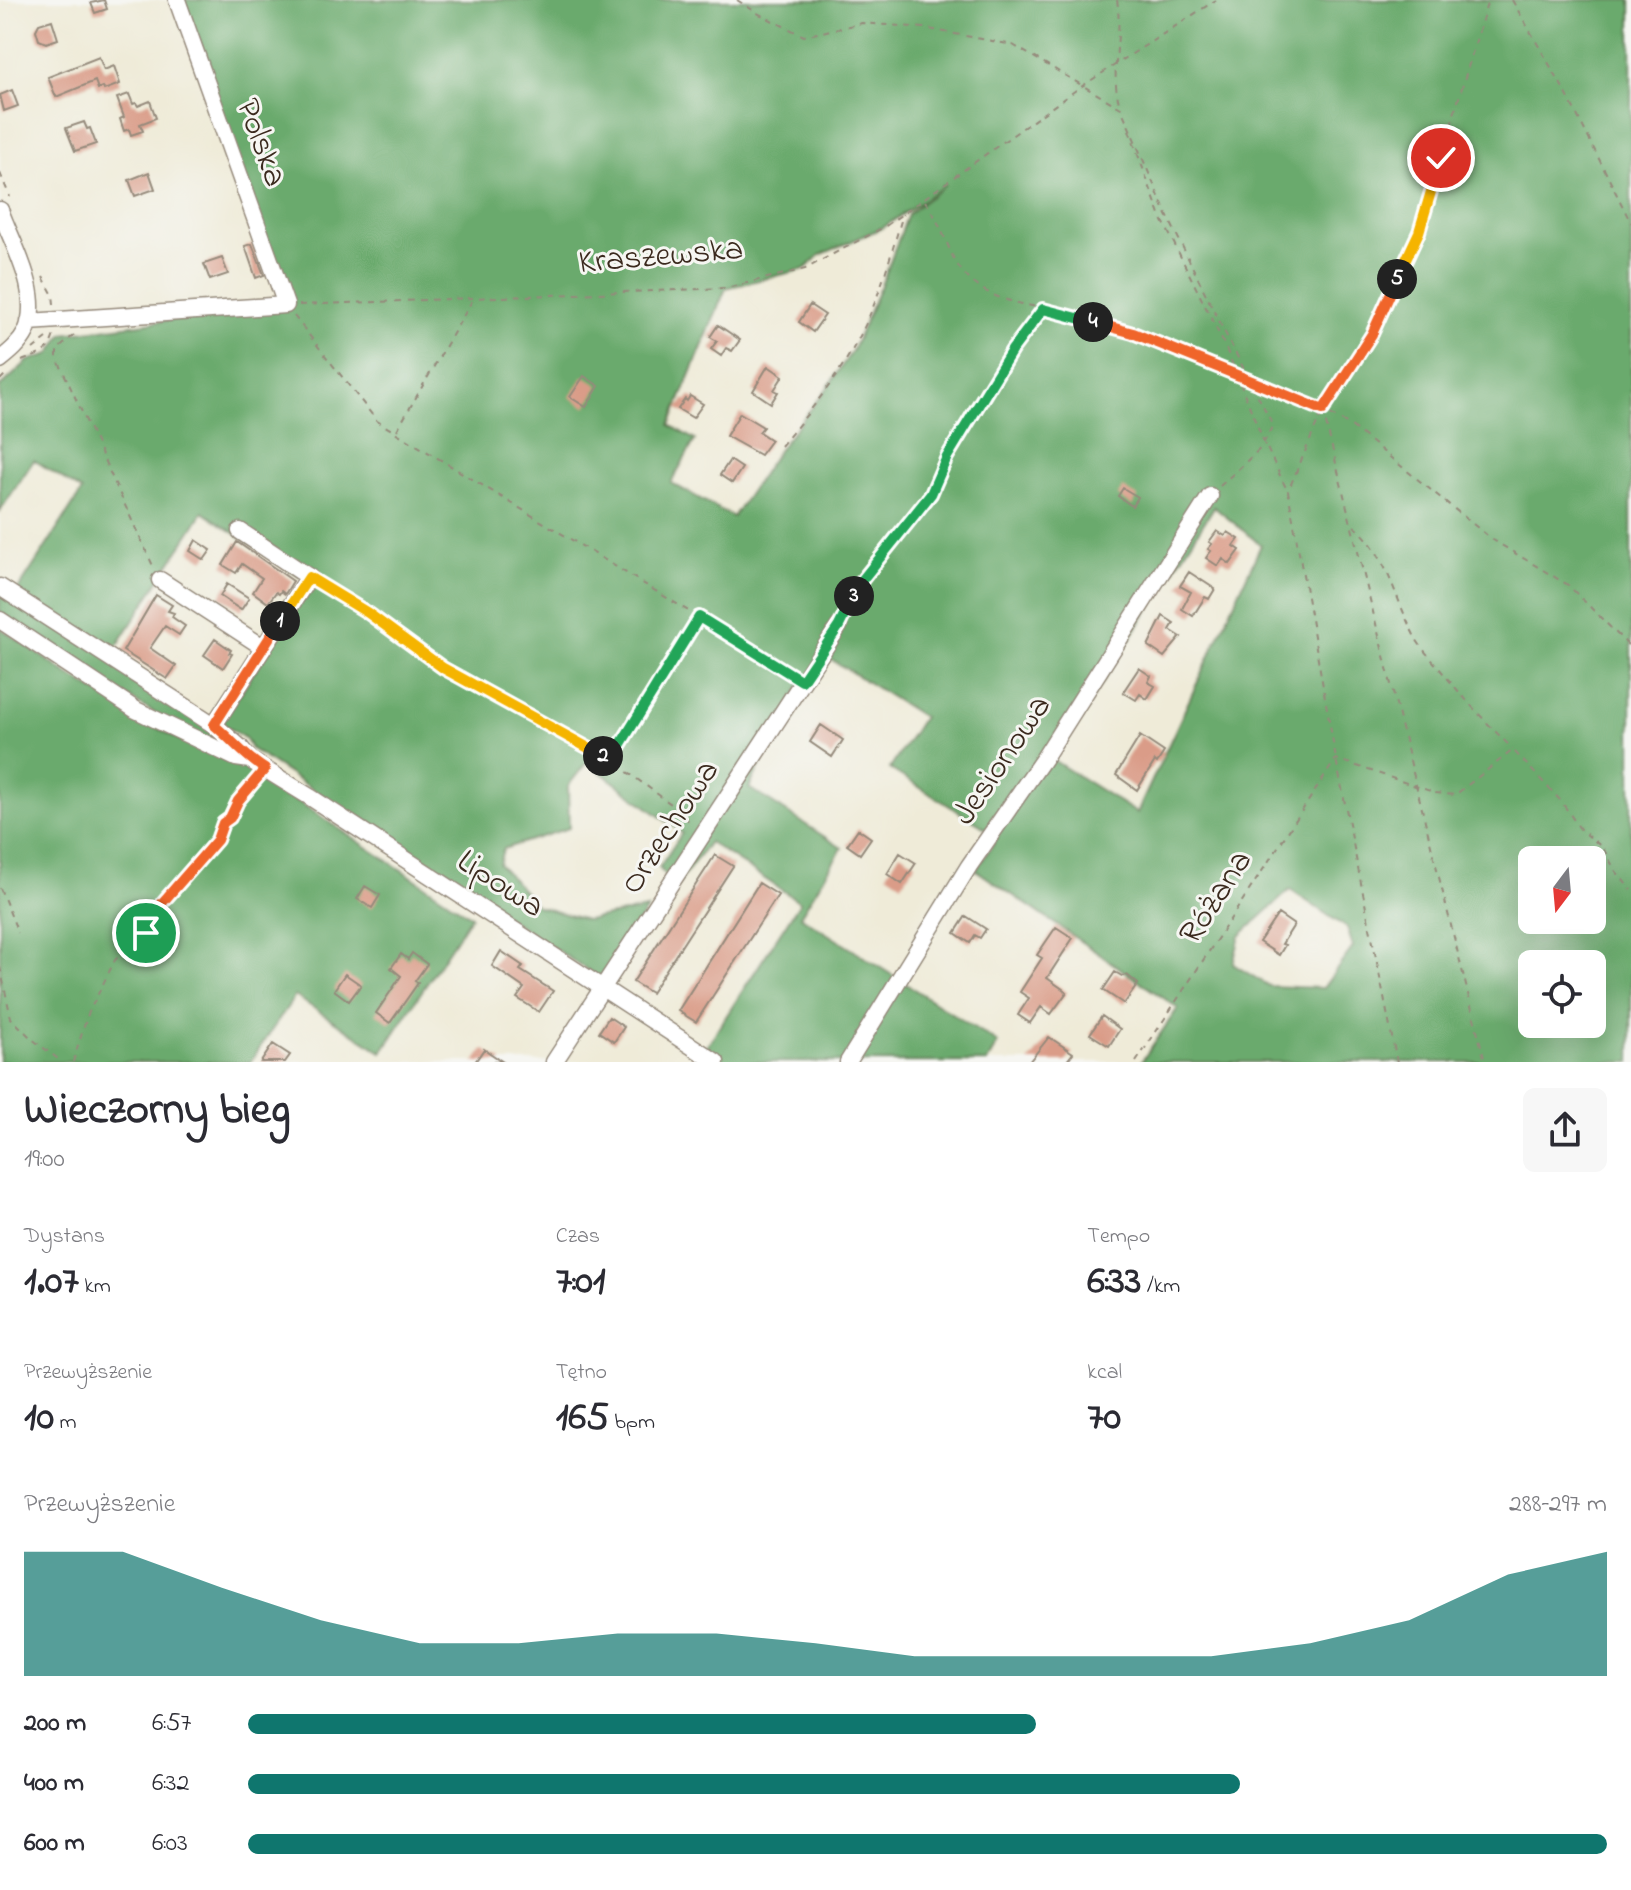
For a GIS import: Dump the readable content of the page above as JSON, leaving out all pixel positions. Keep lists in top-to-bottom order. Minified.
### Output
{"streets":{"street":["Polska","Jesionowa","Orzechowa","Lipowa"],"path":["Kraszewska","Różana"]},"crossings":[["Polska","Kraszewska"],["Orzechowa","Lipowa"]],"north":"bottom","page":{"pins":["5","4","3","1","2"],"heading":["Wieczorny bieg","19:00"],"stats":[["Dystans","1.07 km"],["Czas","7:01"],["Tempo","6:33 /km"],["Przewyższenie","10 m"],["Tętno","165 bpm"],["kcal","70"]],"chart":["Przewyższenie","288–297 m"],"list":[{"name":"200 m","note":"6:57"},{"name":"400 m","note":"6:32"},{"name":"600 m","note":"6:03"}]}}
